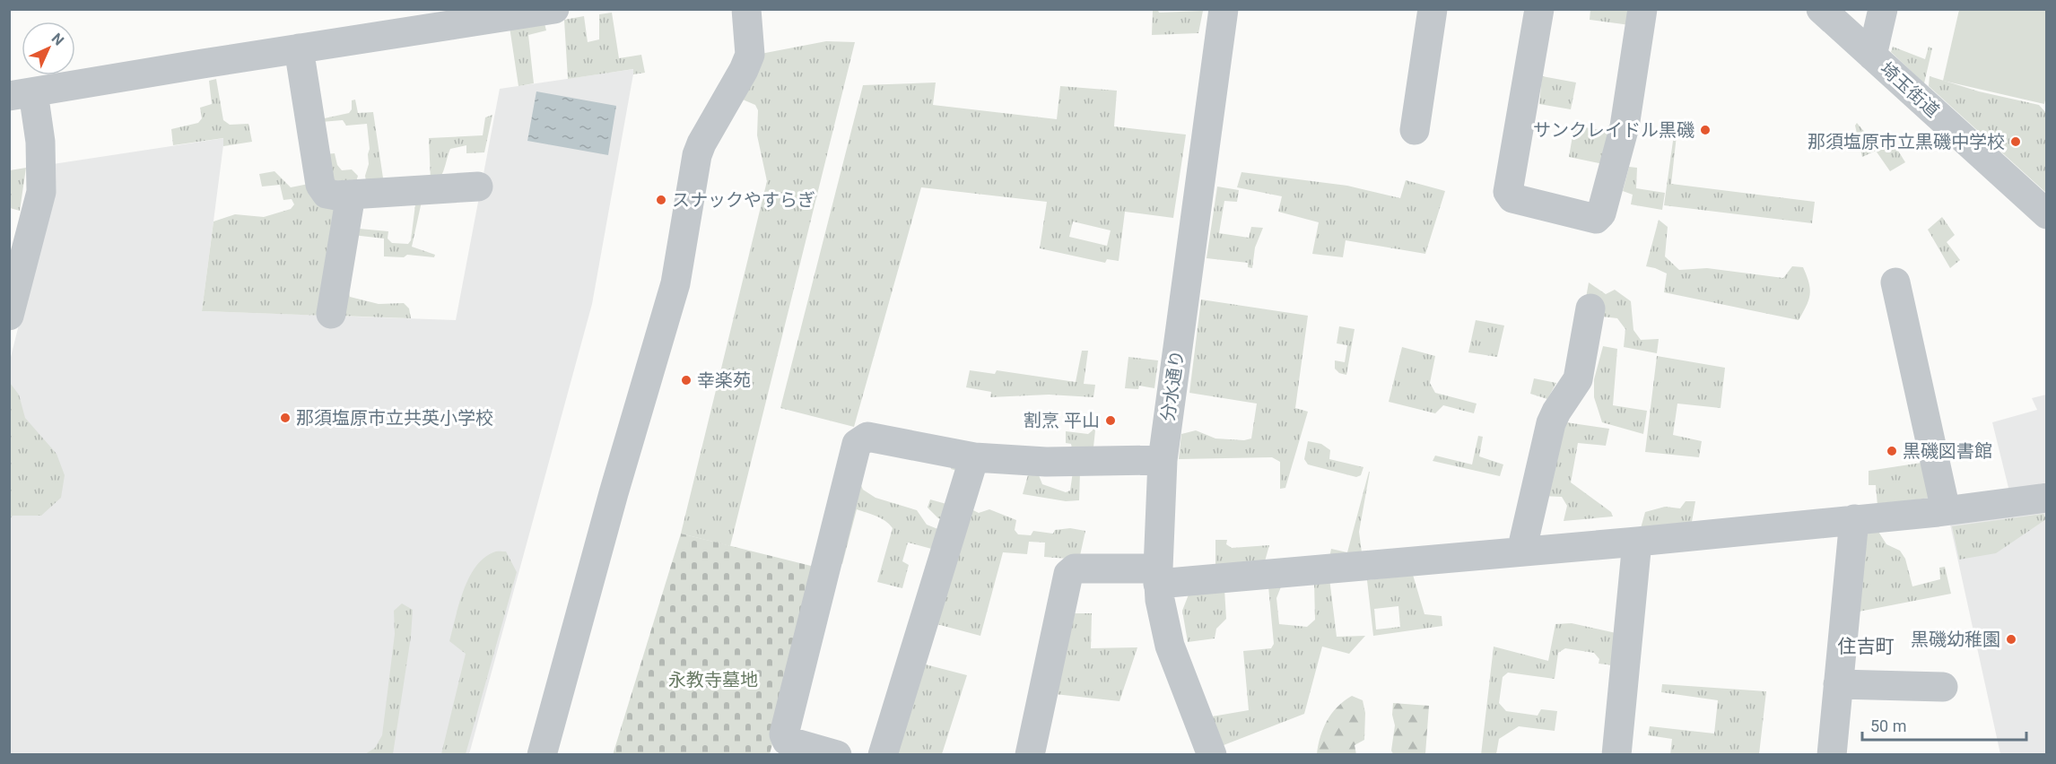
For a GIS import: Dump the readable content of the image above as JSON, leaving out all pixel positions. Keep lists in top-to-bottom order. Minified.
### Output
{"streets":{"street":["埼玉街道","分水通り"]},"districts":["住吉町"],"parks":["永教寺墓地"],"places":["サンクレイドル黒磯","那須塩原市立黒磯中学校","スナックやすらぎ","幸楽苑","那須塩原市立共英小学校","割烹 平山","黒磯図書館","黒磯幼稚園"],"scale_bar":"50 m","north":"top right"}
